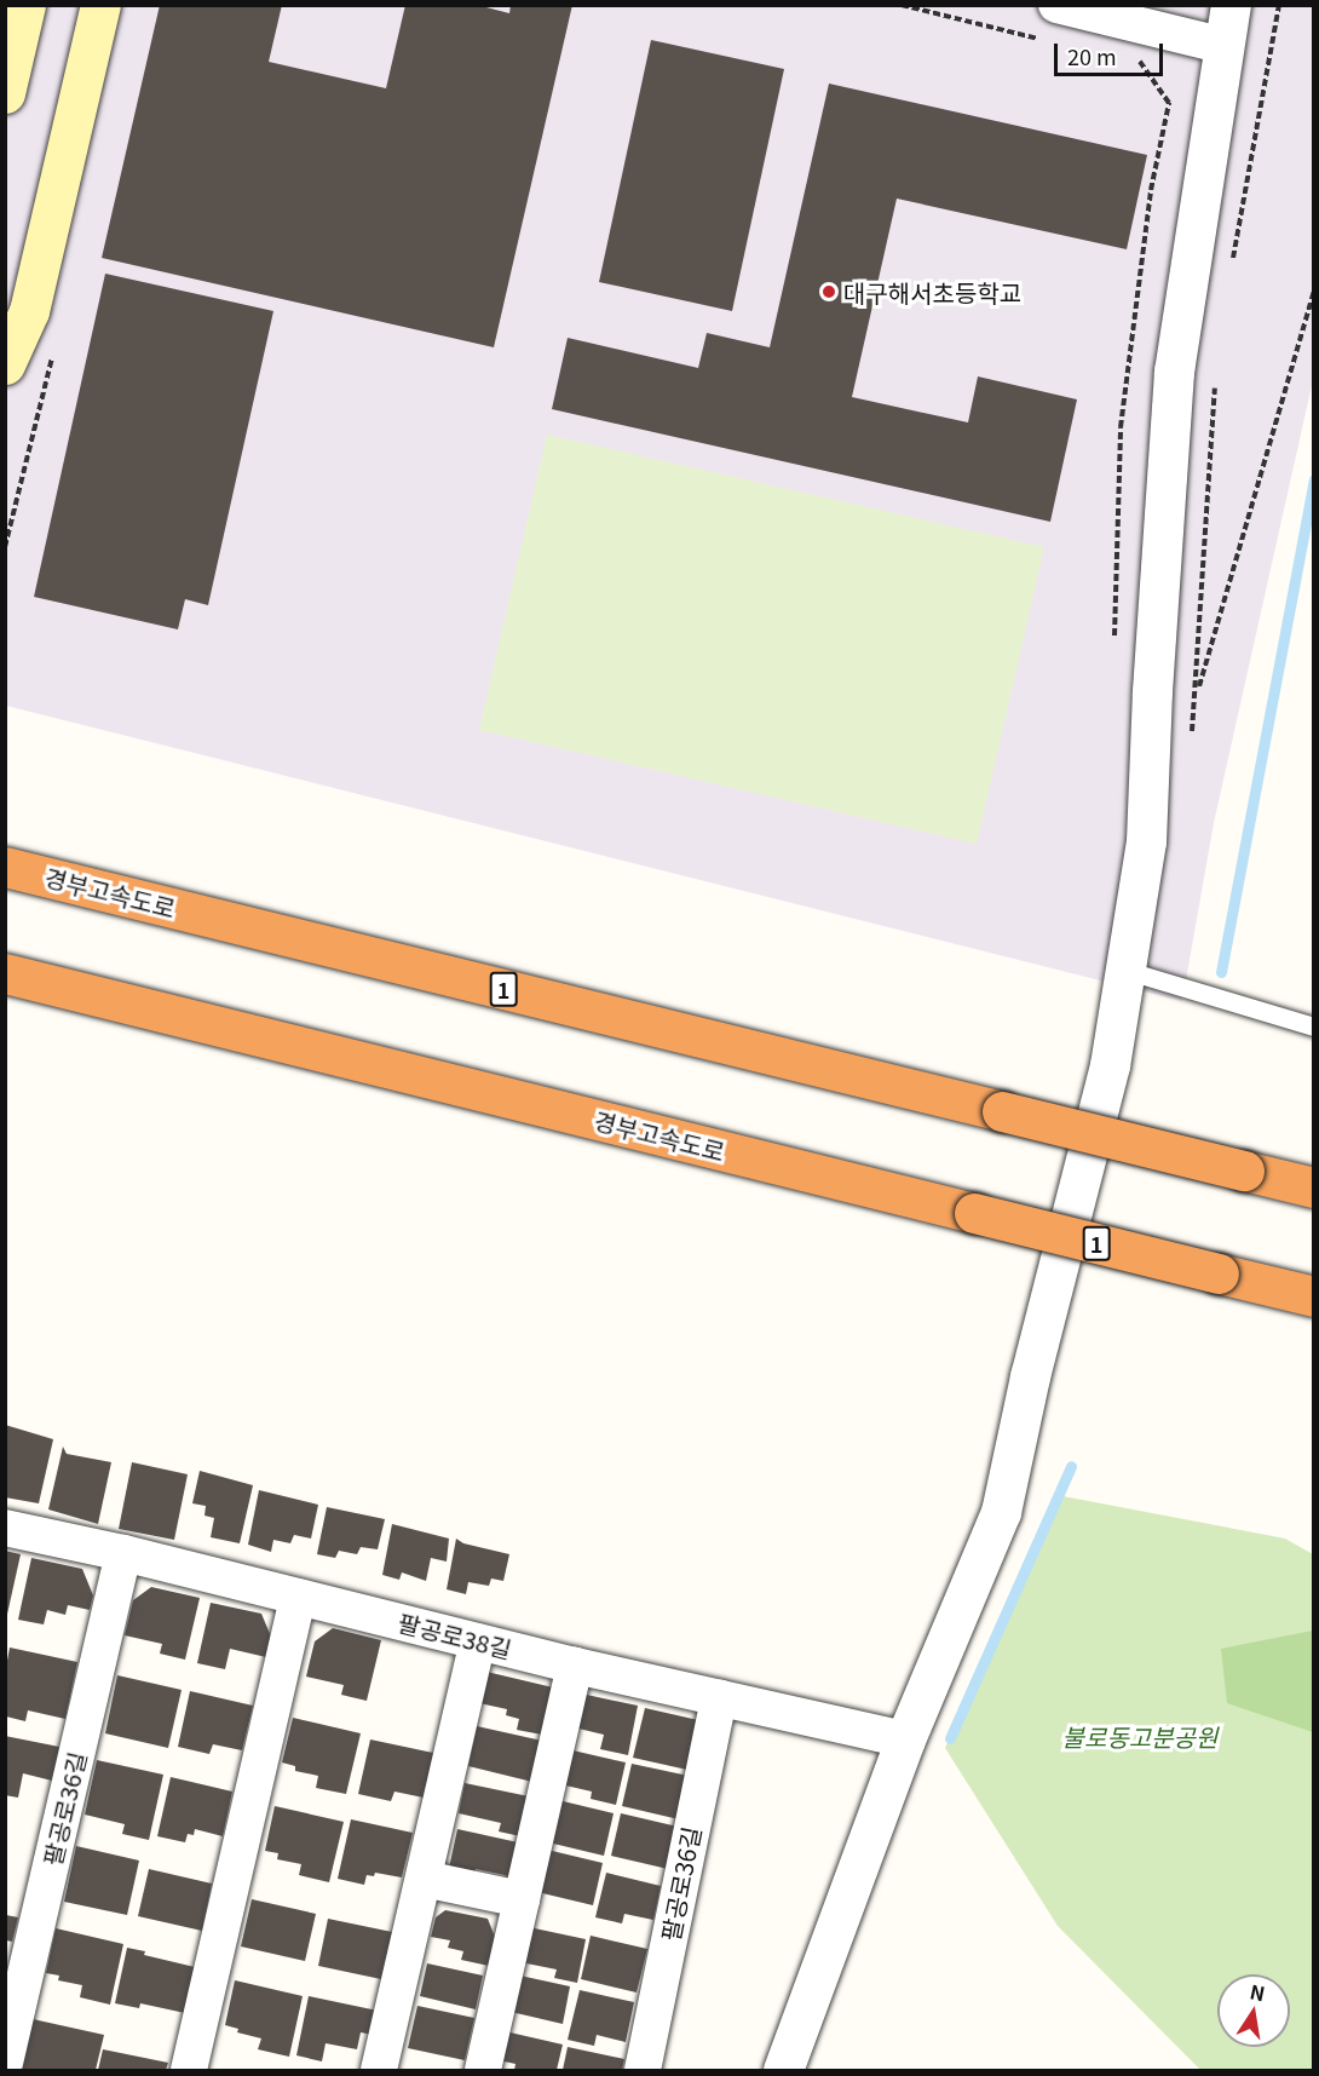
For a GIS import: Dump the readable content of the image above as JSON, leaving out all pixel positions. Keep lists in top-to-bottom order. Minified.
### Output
{"streets":{"highway":["경부고속도로","1"],"street":["팔공로38길","팔공로36길"]},"crossings":[["팔공로38길","팔공로36길"]],"parks":["불로동고분공원"],"places":["대구해서초등학교"],"scale_bar":"20 m","north":"top"}
